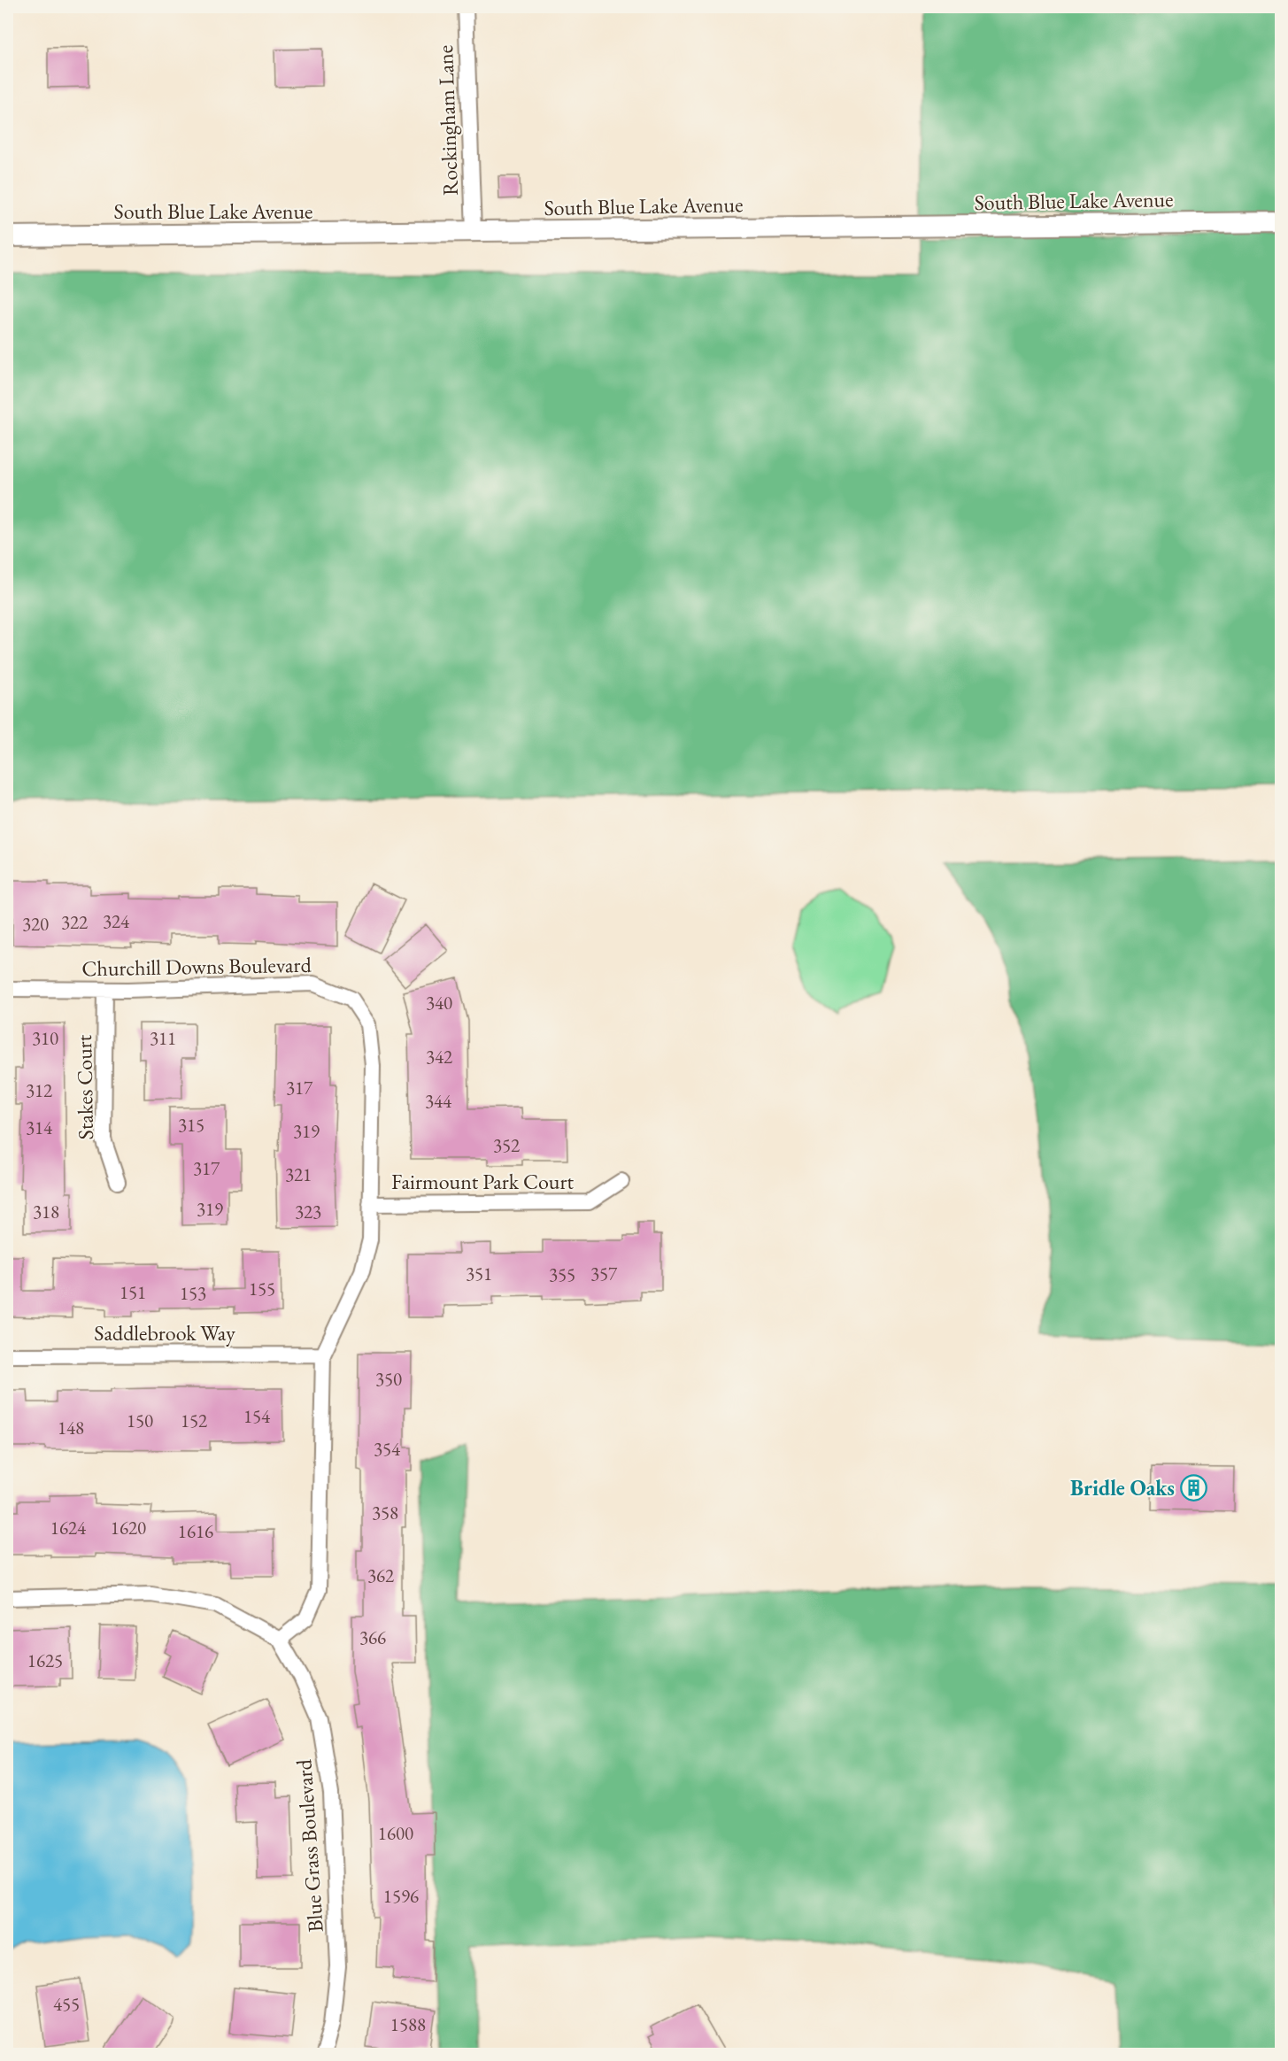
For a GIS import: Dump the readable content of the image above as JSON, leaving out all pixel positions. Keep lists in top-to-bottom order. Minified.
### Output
{"streets":{"main road":["South Blue Lake Avenue"],"street":["Rockingham Lane","Churchill Downs Boulevard","Stakes Court","Fairmount Park Court","Saddlebrook Way","Blue Grass Boulevard"]},"crossings":[["Rockingham Lane","South Blue Lake Avenue"],["Churchill Downs Boulevard","Stakes Court"],["Churchill Downs Boulevard","Fairmount Park Court"],["Churchill Downs Boulevard","Saddlebrook Way"],["Churchill Downs Boulevard","Blue Grass Boulevard"]],"places":{"building":["Bridle Oaks"]},"house_numbers":["324","322","320","340","310","311","342","317","312","344","315","314","319","352","317","321","319","318","323","351","357","355","155","151","153","350","154","150","152","148","354","358","1624","1620","1616","362","366","1625","1600","1596","455","1588"]}
